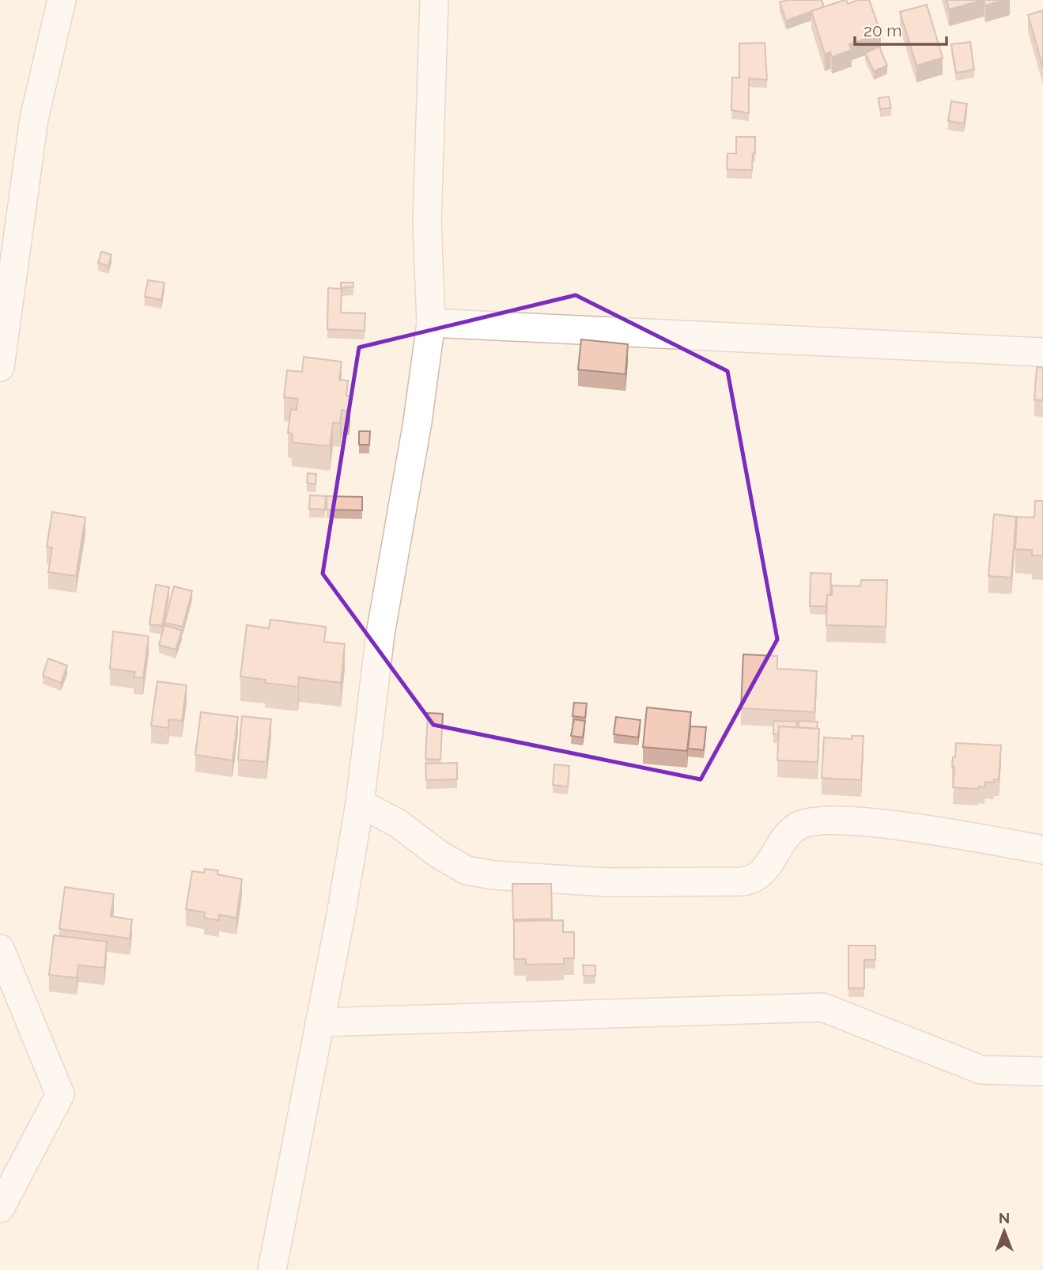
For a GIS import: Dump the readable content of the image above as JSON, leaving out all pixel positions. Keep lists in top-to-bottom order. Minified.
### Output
{"scale_bar":"20 m","north":"top"}
